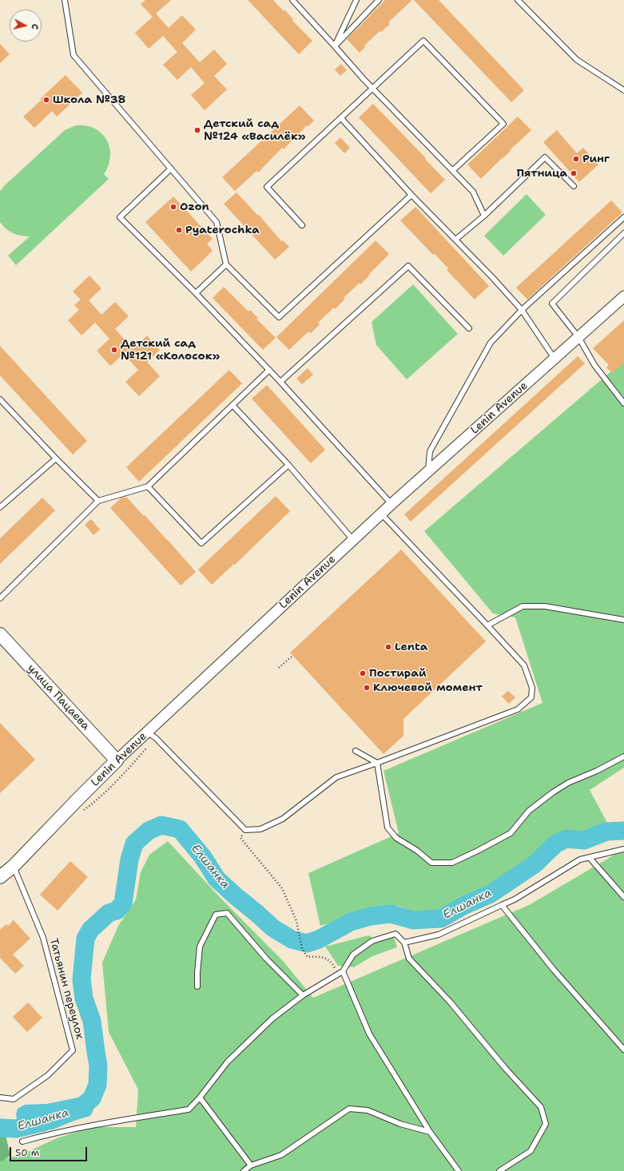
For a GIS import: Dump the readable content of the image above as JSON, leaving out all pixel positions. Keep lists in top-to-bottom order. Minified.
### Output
{"streets":{"street":["Lenin Avenue","улица Пацаева"],"lane":["Татьянин переулок"]},"crossings":[["Lenin Avenue","улица Пацаева"],["Lenin Avenue","Татьянин переулок"]],"water":["Елшанка"],"places":["Школа №38","Детский сад №124 «Василёк»","Ринг","Пятница","Ozon","Pyaterochka","Детский сад №121 «Колосок»","Lenta","Постирай","Ключевой момент"],"scale_bar":"50 m","north":"right"}
